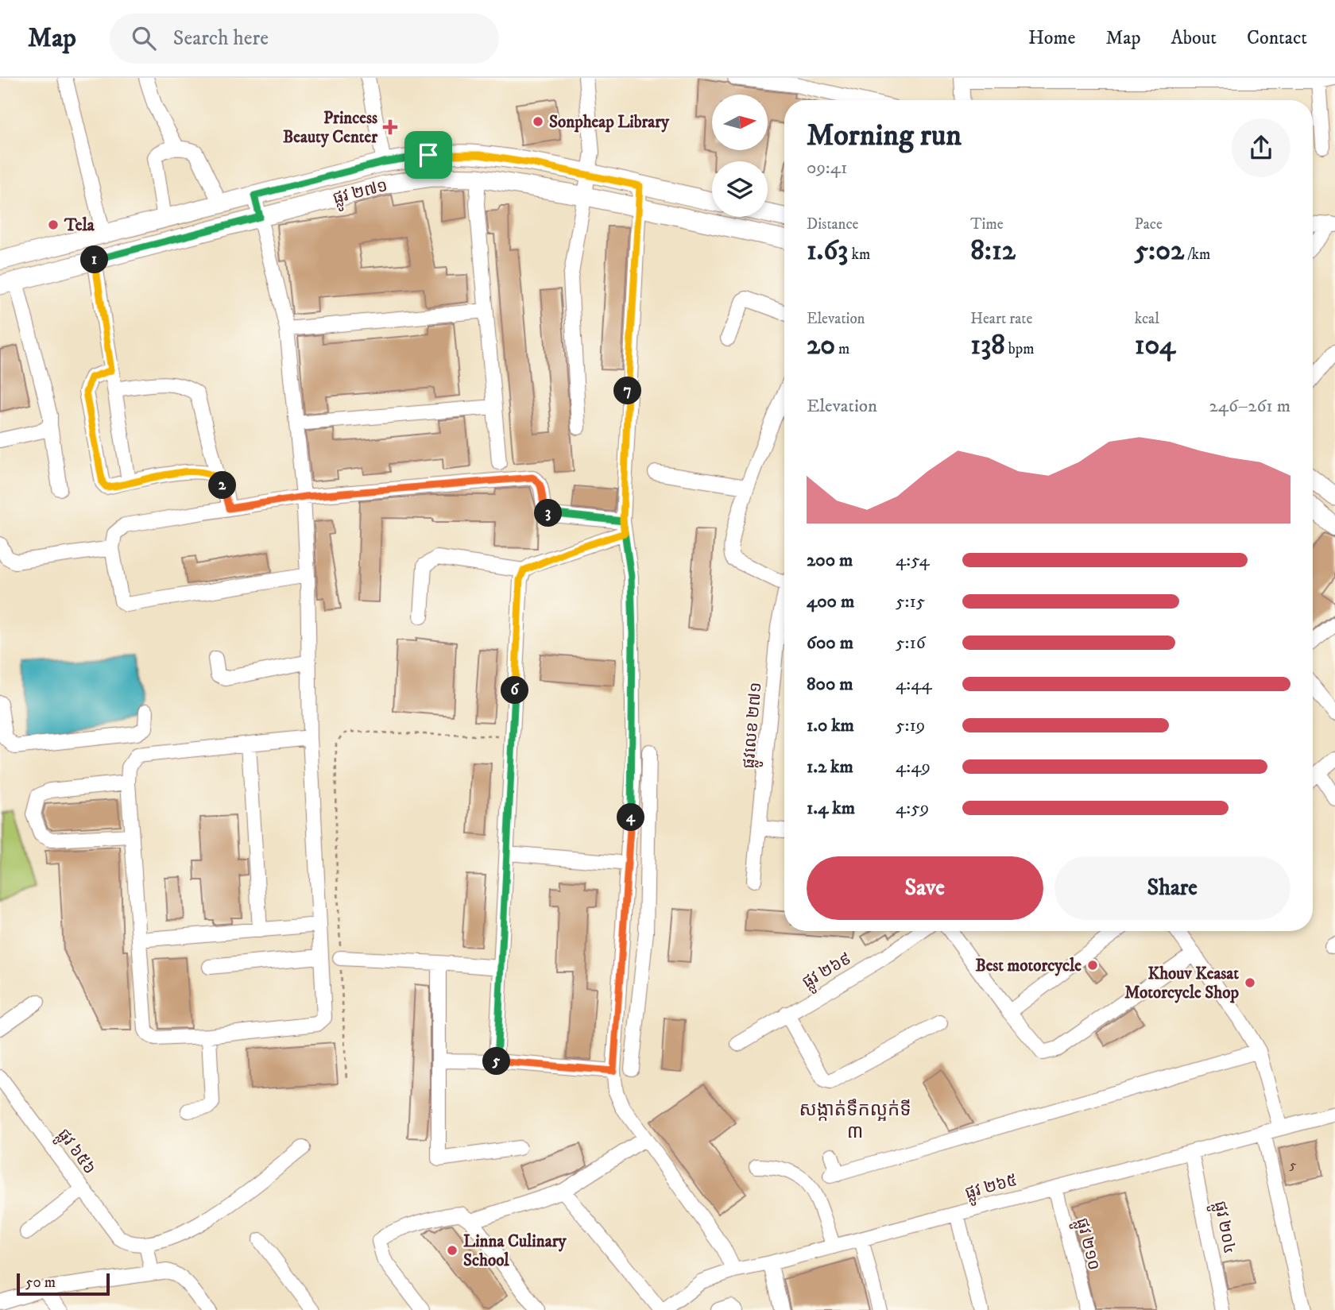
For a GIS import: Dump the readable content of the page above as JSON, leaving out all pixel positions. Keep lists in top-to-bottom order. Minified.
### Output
{"streets":{"main road":["ផ្លូវ ២៧១"],"street":["ផ្លូវលេខ ២៧១","ផ្លូវ ២៦៩","ផ្លូវ ៦៥៦","ផ្លូវ ២៦៥","ផ្លូវ ២០៤","ផ្លូវ ២១០"]},"crossings":[["ផ្លូវ ២៦៥","ផ្លូវ ២០៤"],["ផ្លូវ ២៦៥","ផ្លូវ ២១០"]],"districts":["សង្កាត់ទឹកល្អក់ទី ៣"],"places":{"other":["Sonpheap Library","Tela","Best motorcycle","Khouv Keasat Motorcycle Shop","Linna Culinary School"],"health":["Princess Beauty Center"]},"house_numbers":["5"],"scale_bar":"50 m","north":"right","page":{"header":"Map","search":"Search here","nav":["Home","Map","About","Contact"],"heading":["Morning run","09:41"],"stats":[["Distance","1.63 km"],["Time","8:12"],["Pace","5:02 /km"],["Elevation","20 m"],["Heart rate","138 bpm"],["kcal","104"]],"pins":["1","7","2","3","6","4","5"],"chart":["Elevation","246–261 m"],"list":[{"name":"200 m","note":"4:54"},{"name":"400 m","note":"5:15"},{"name":"600 m","note":"5:16"},{"name":"800 m","note":"4:44"},{"name":"1.0 km","note":"5:19"},{"name":"1.2 km","note":"4:49"},{"name":"1.4 km","note":"4:59"}],"buttons":["Save","Share"],"scale":"50 m"}}
